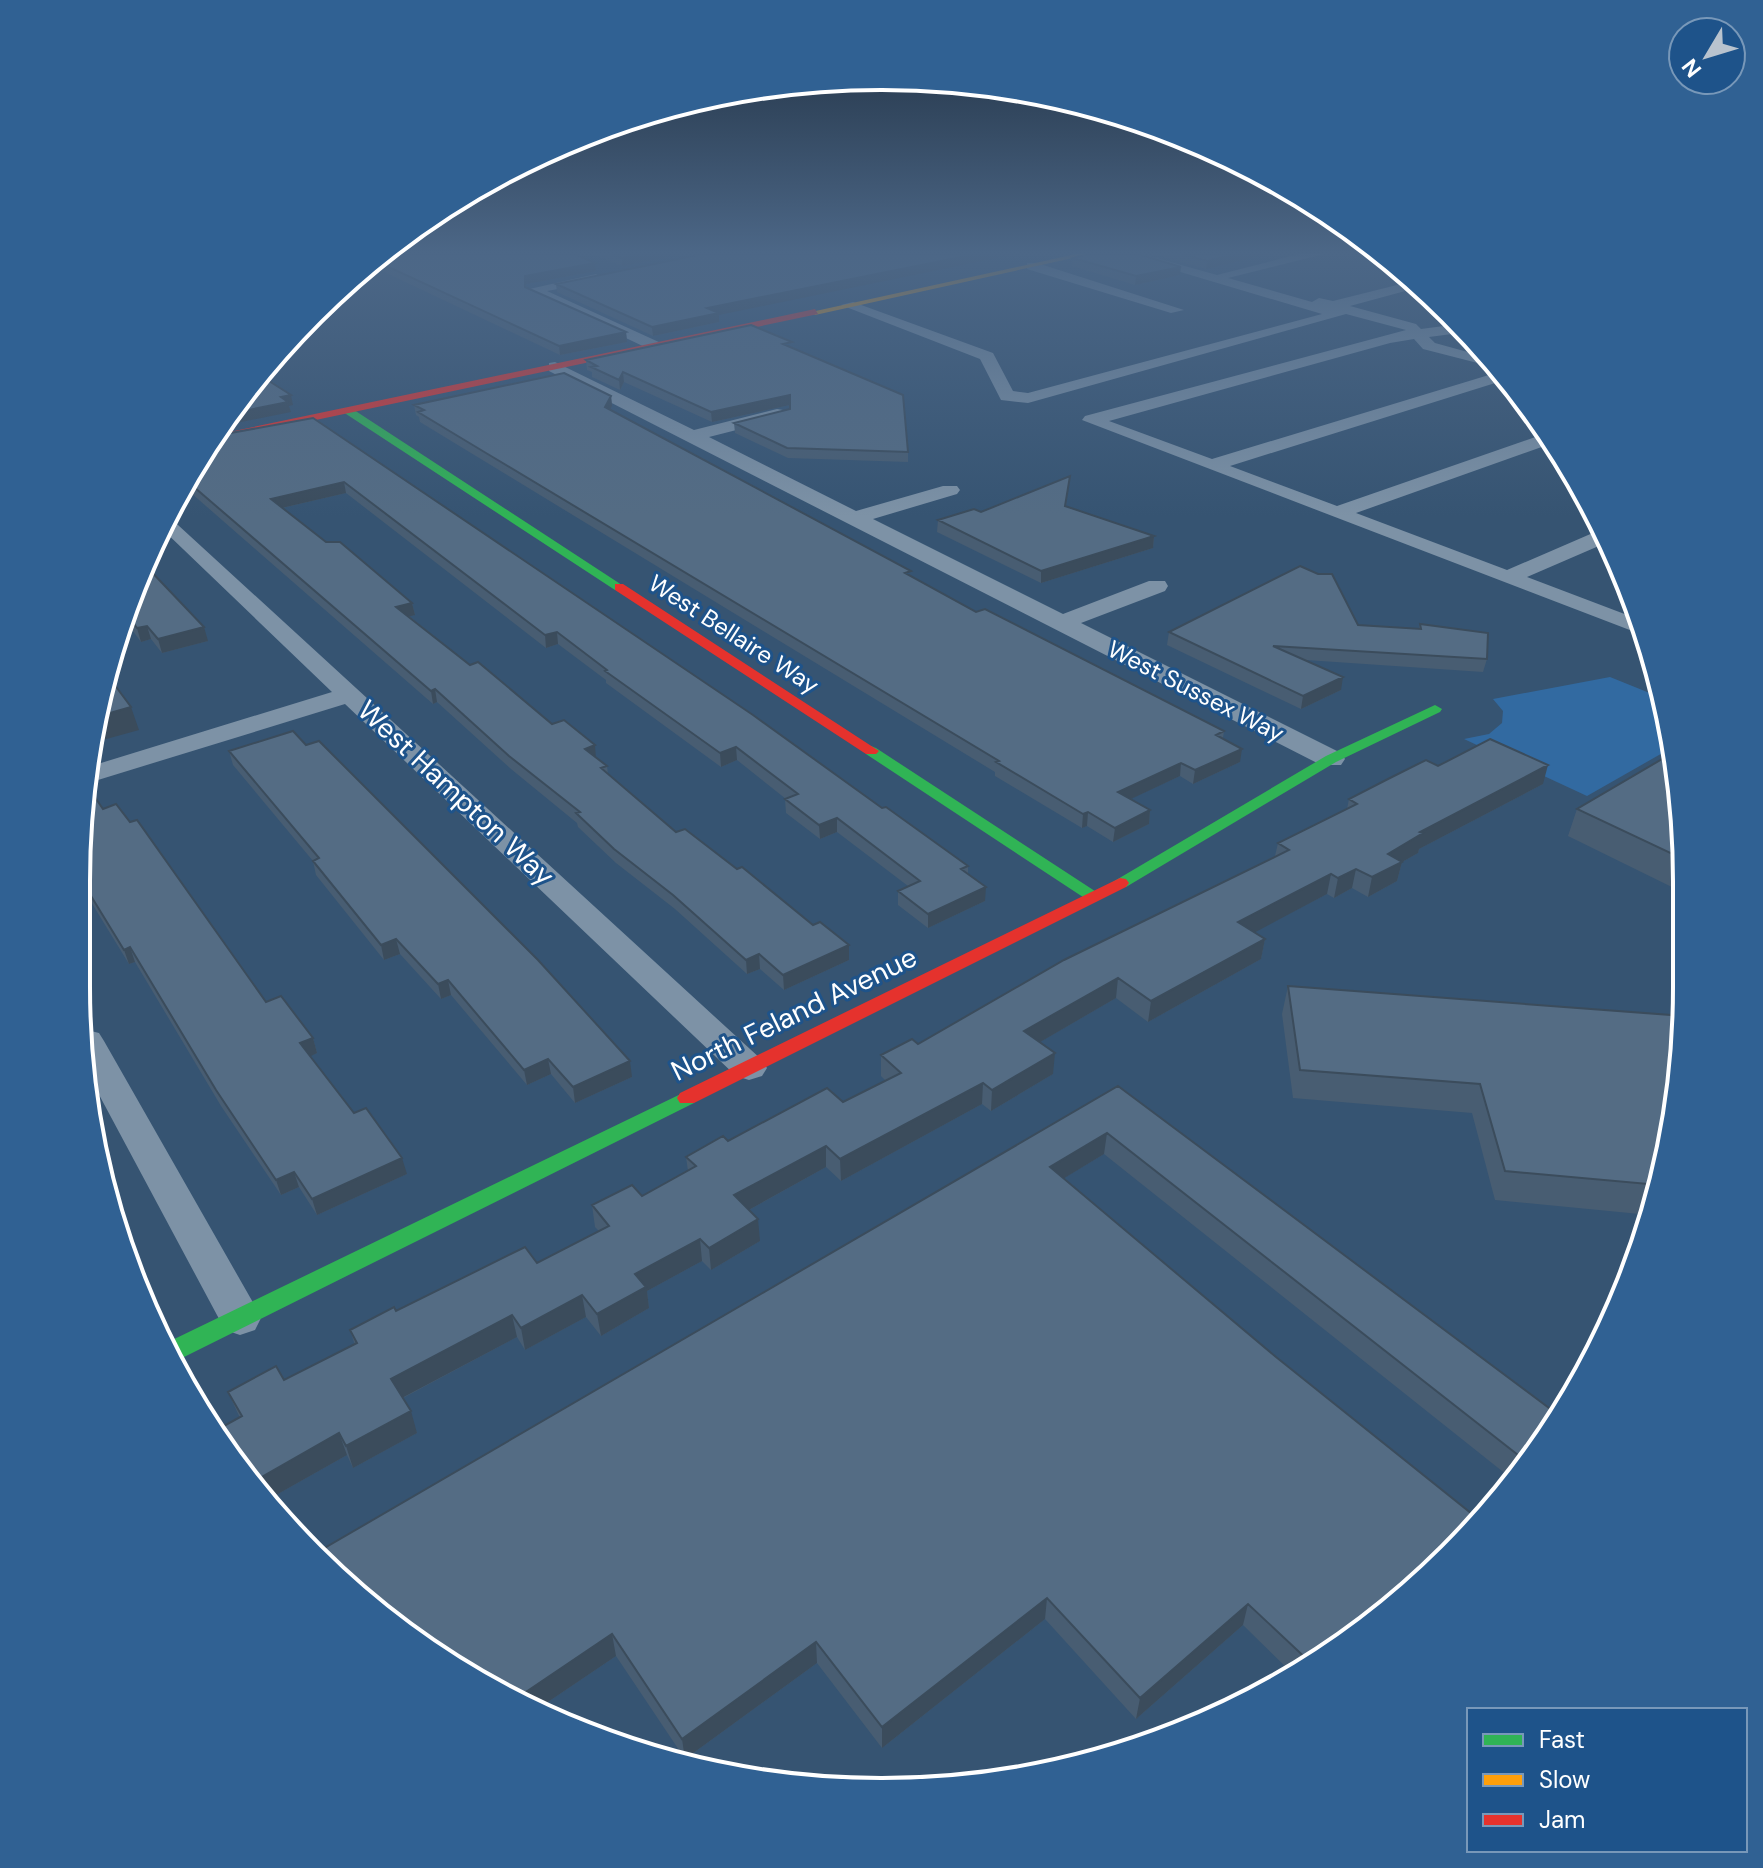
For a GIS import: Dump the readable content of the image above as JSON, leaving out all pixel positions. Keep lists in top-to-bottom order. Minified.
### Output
{"streets":{"street":["West Bellaire Way","West Sussex Way","West Hampton Way","North Feland Avenue"]},"crossings":[["West Bellaire Way","North Feland Avenue"],["West Sussex Way","North Feland Avenue"],["West Hampton Way","North Feland Avenue"]],"legend":["Fast","Slow","Jam"],"north":"bottom left"}
